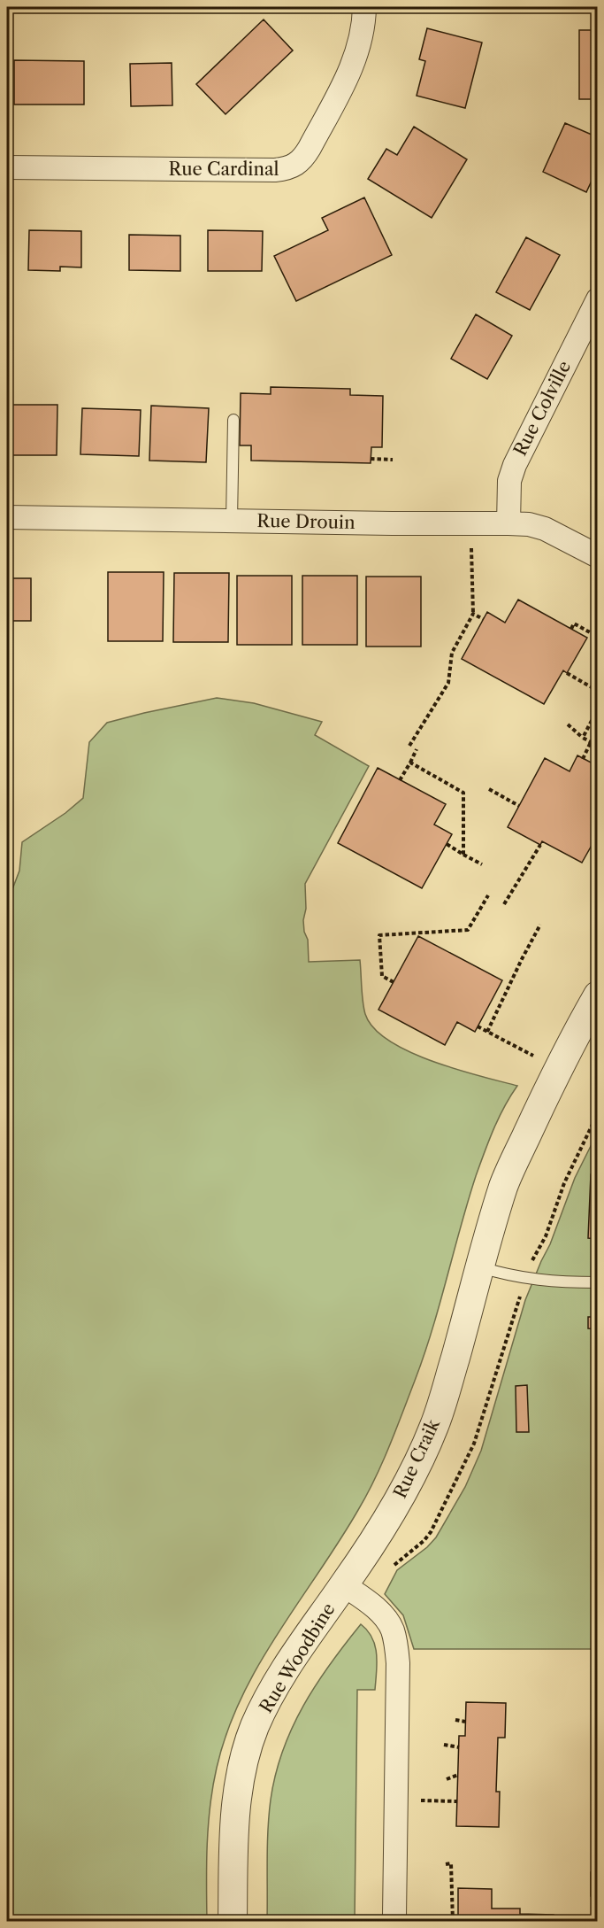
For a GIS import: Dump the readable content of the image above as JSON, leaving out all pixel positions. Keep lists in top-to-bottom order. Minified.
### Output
{"streets":{"street":["Rue Cardinal","Rue Colville","Rue Drouin","Rue Craik","Rue Woodbine"]},"crossings":[["Rue Colville","Rue Drouin"],["Rue Craik","Rue Woodbine"]]}
